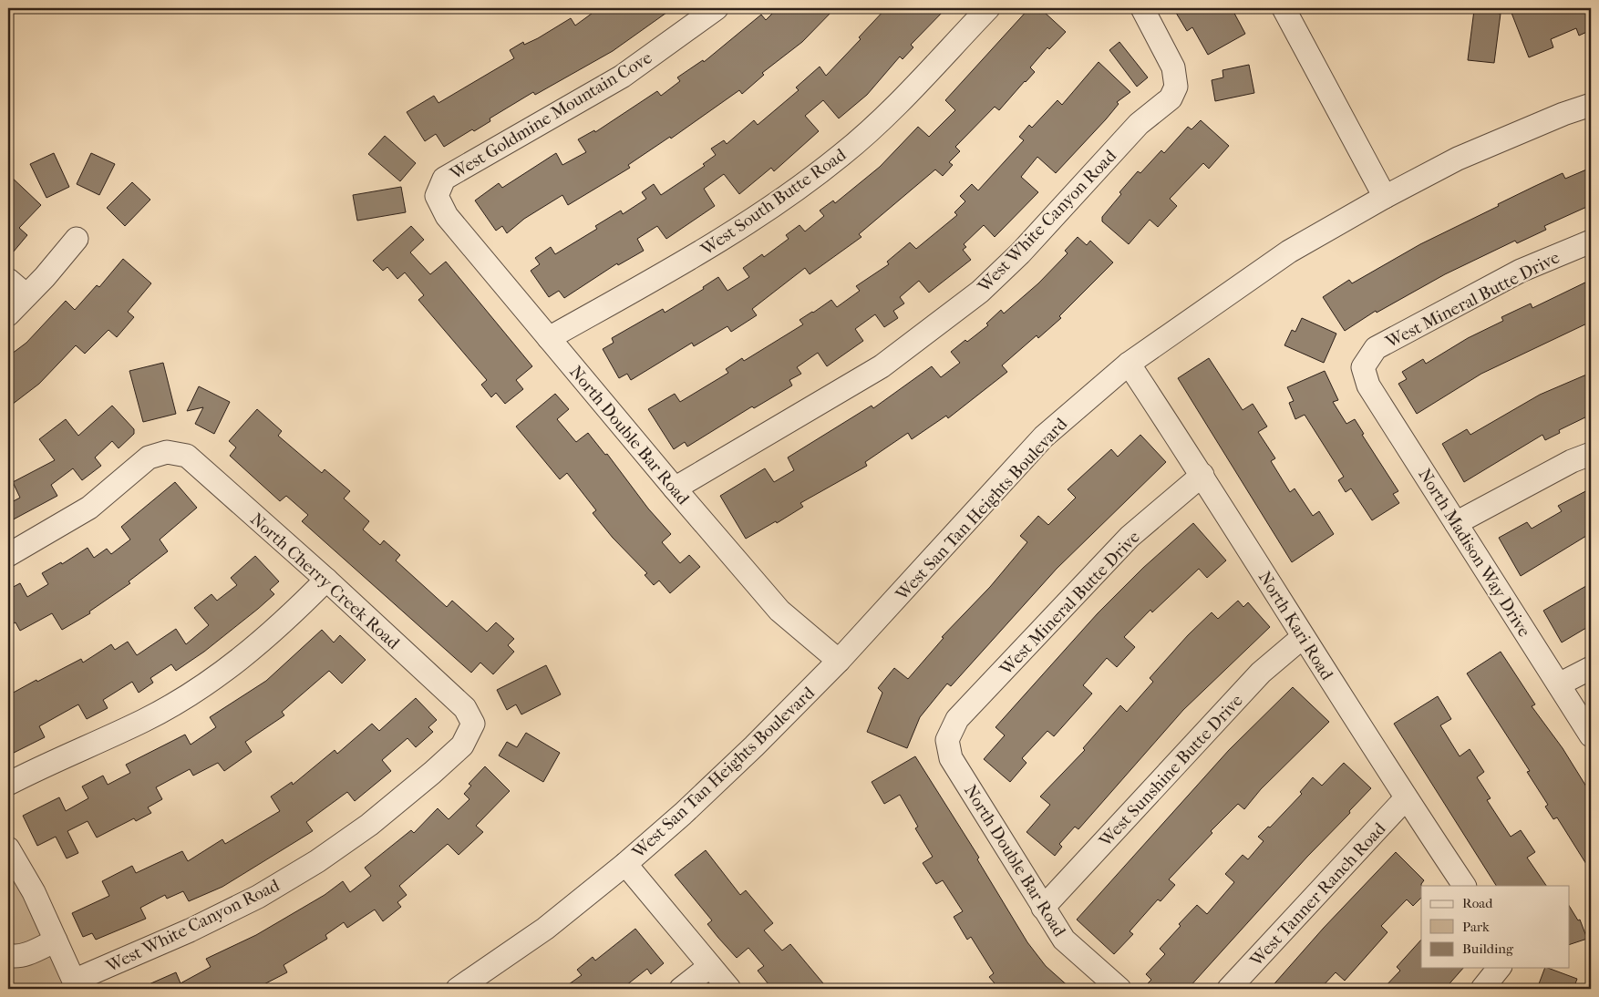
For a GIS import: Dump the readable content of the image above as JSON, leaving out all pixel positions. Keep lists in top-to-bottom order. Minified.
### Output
{"streets":{"street":["West Goldmine Mountain Cove","West South Butte Road","West White Canyon Road","West Mineral Butte Drive","North Double Bar Road","West San Tan Heights Boulevard","North Madison Way Drive","North Cherry Creek Road","North Kari Road","West Sunshine Butte Drive","West Tanner Ranch Road"]},"crossings":[["West Goldmine Mountain Cove","North Double Bar Road"],["West South Butte Road","North Double Bar Road"],["West White Canyon Road","North Double Bar Road"],["West White Canyon Road","North Cherry Creek Road"],["West Mineral Butte Drive","North Double Bar Road"],["West Mineral Butte Drive","North Madison Way Drive"],["West Mineral Butte Drive","North Kari Road"],["North Double Bar Road","West San Tan Heights Boulevard"],["North Double Bar Road","West Sunshine Butte Drive"],["West San Tan Heights Boulevard","North Kari Road"],["North Kari Road","West Sunshine Butte Drive"],["North Kari Road","West Tanner Ranch Road"]],"legend":["Road","Park","Building"]}
